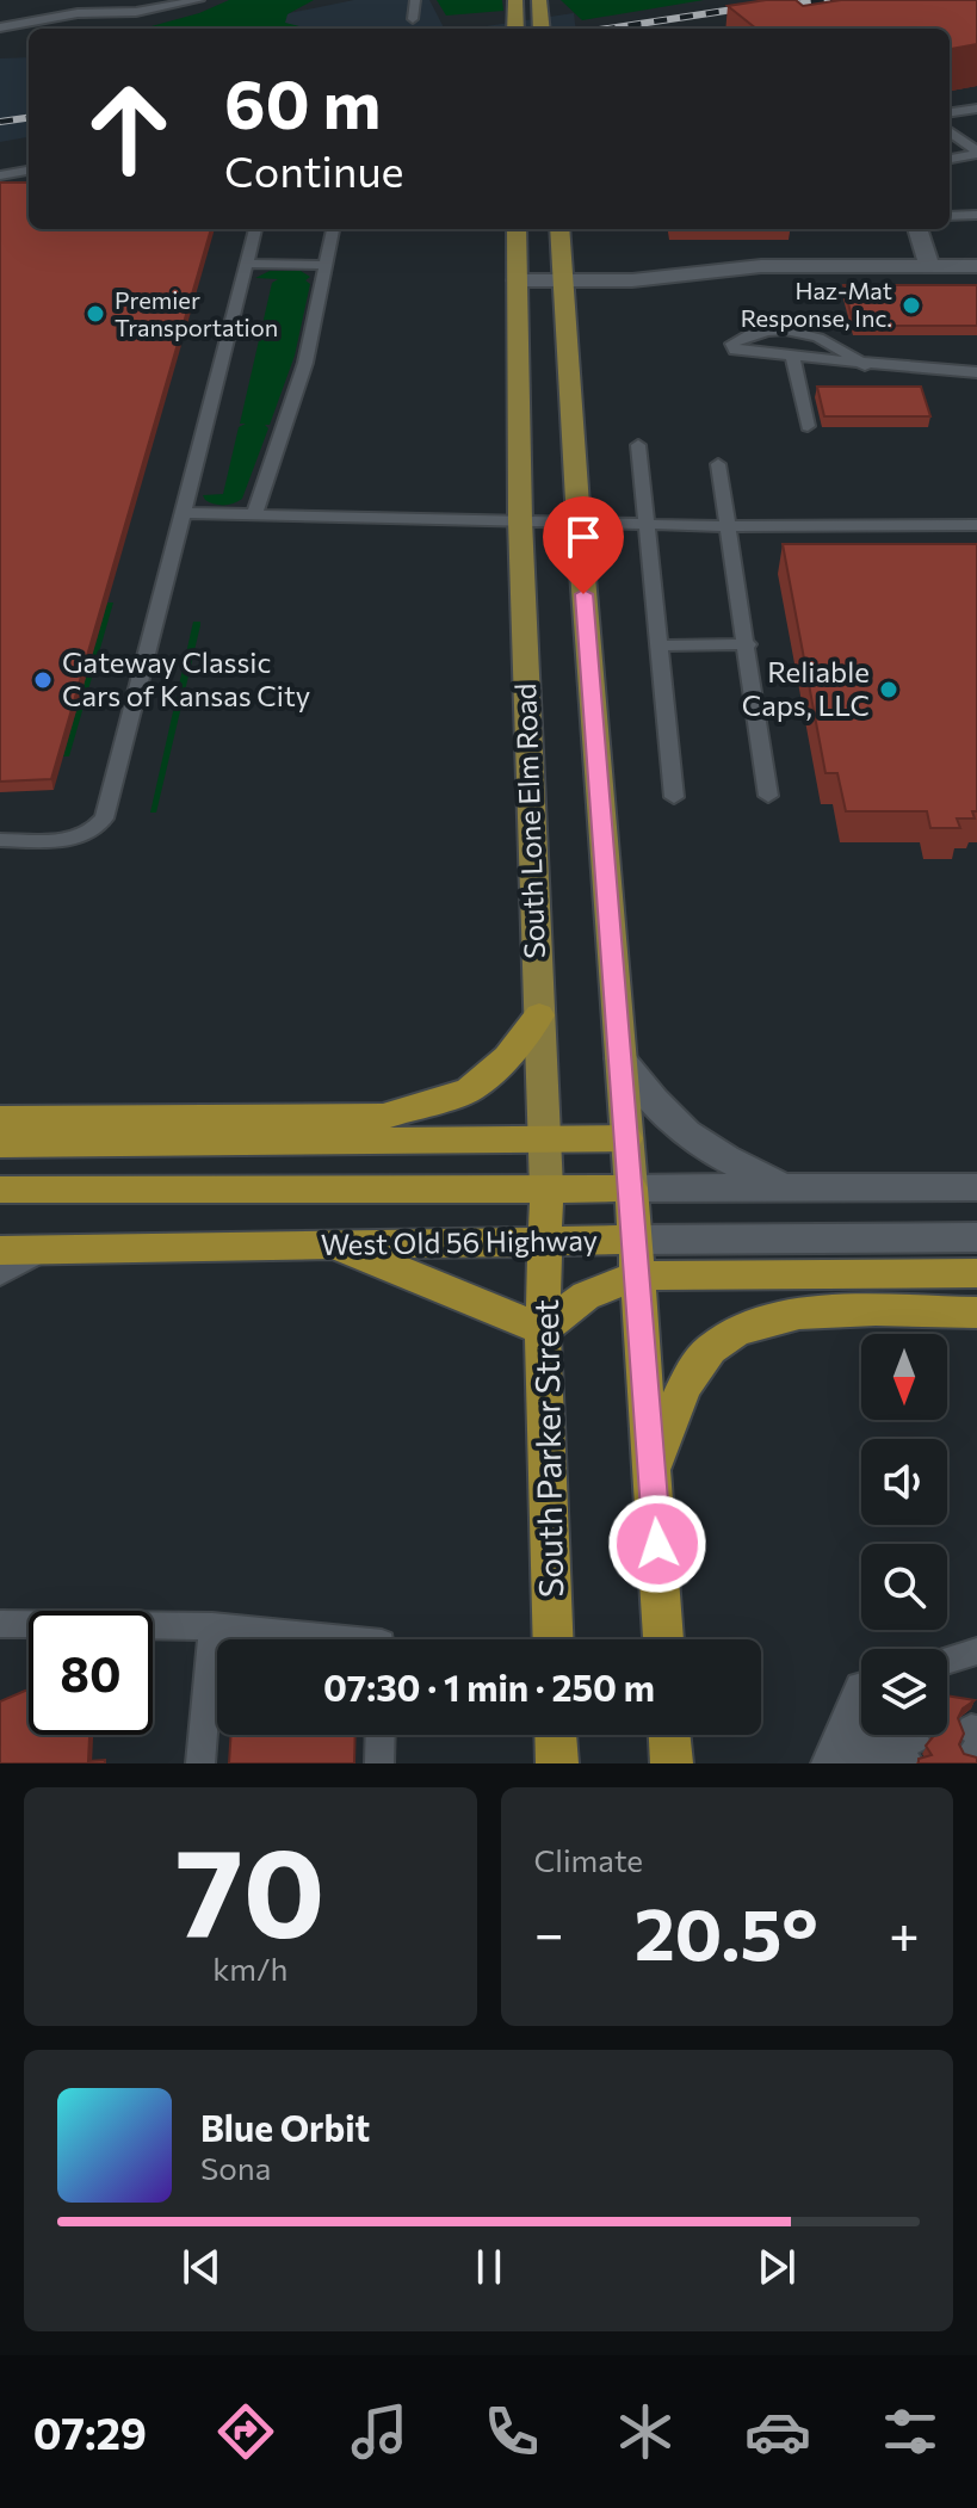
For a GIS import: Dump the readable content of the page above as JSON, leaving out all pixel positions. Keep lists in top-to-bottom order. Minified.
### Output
{"streets":{"highway":["West Old 56 Highway","South Parker Street"],"main road":["South Lone Elm Road"]},"crossings":[["South Lone Elm Road","West Old 56 Highway"],["South Lone Elm Road","South Parker Street"],["West Old 56 Highway","South Parker Street"]],"places":["Haz-Mat Response, Inc.","Premier Transportation","Gateway Classic Cars of Kansas City","Reliable Caps, LLC"],"north":"bottom","page":{"turn":["60 m","Continue"],"limit":"80","trip":"07:30 · 1 min · 250 m","tile":[["70","km/h"],"Climate"],"heat":["−","20.5°","+"],"song":["Blue Orbit","Sona"],"tabs":"07:29"}}
